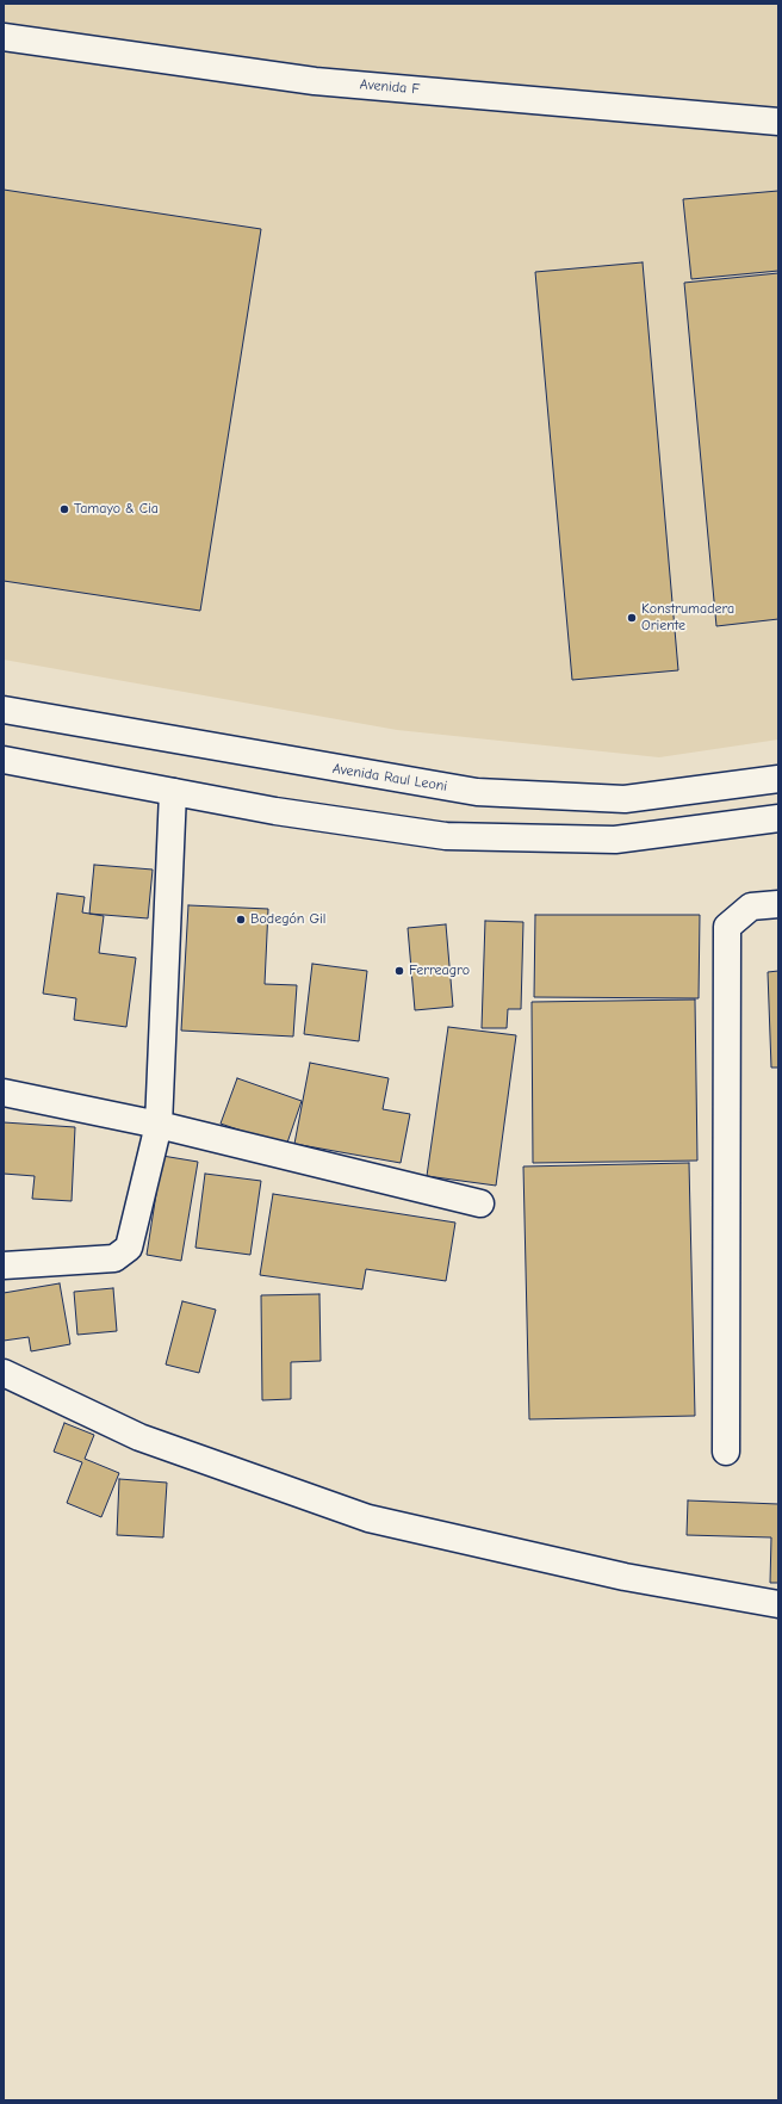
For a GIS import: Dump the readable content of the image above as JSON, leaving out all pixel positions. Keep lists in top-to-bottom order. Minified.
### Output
{"streets":{"street":["Avenida F","Avenida Raul Leoni"]},"places":["Tamayo & Cia","Konstrumadera Oriente","Bodegón Gil","Ferreagro"]}
